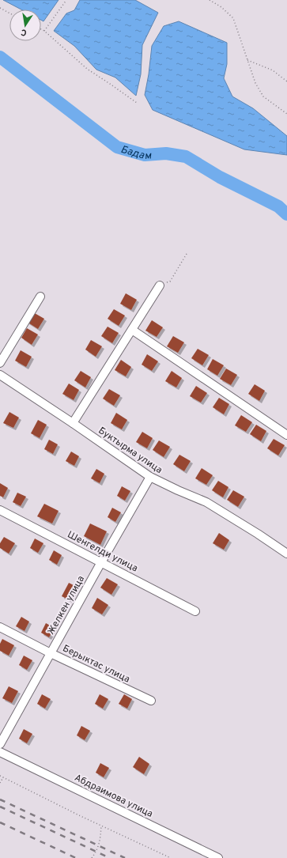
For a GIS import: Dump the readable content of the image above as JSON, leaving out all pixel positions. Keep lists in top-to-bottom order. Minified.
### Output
{"streets":{"street":["Буктырма улица","Шенгелди улица","Желкен улица","Берыктас улица","Абдраимова улица"]},"crossings":[["Буктырма улица","Желкен улица"],["Шенгелди улица","Желкен улица"],["Желкен улица","Берыктас улица"]],"water":["Бадам"],"north":"bottom"}
